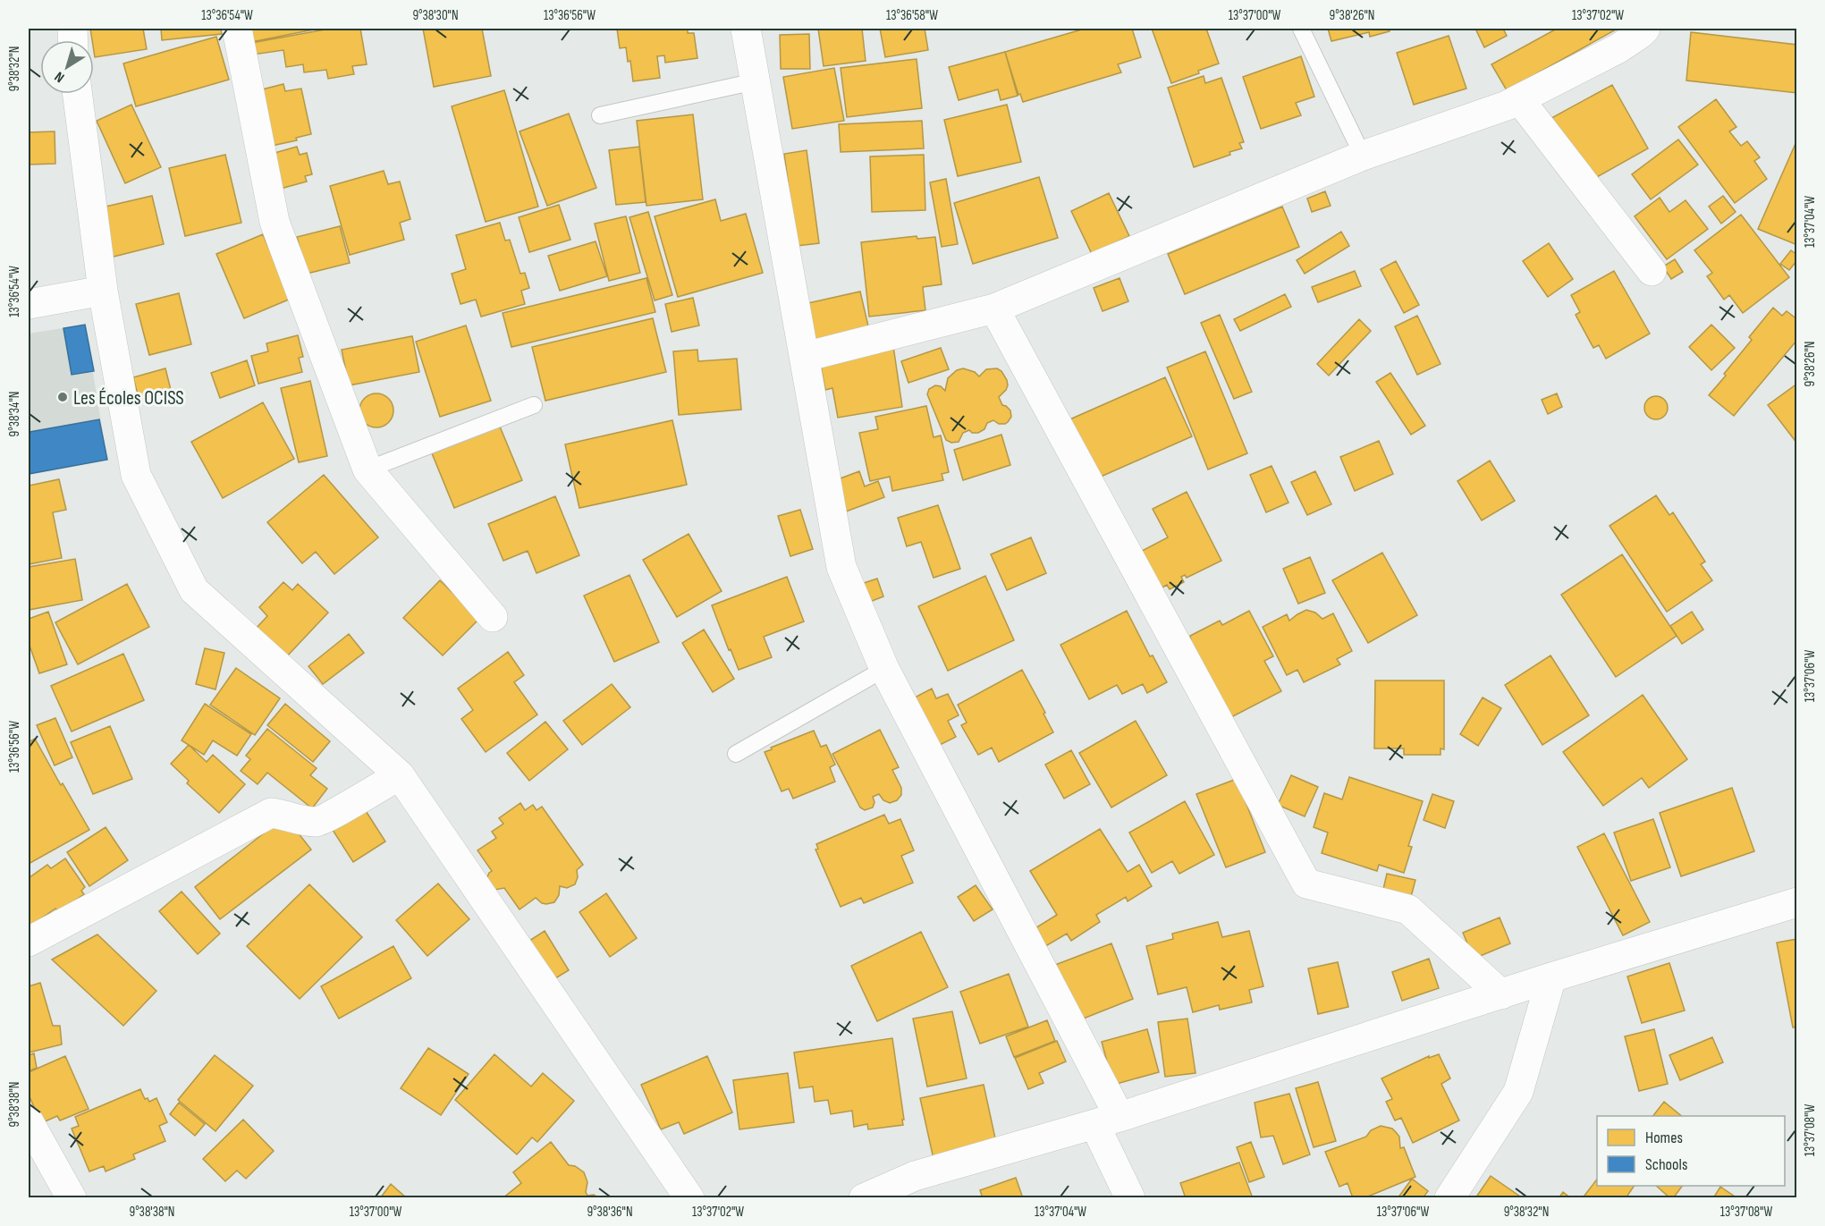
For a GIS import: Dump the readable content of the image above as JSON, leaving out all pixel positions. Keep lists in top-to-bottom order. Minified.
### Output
{"places":["Les Écoles OCISS"],"legend":["Homes","Schools"],"north":"bottom left","coordinates":["13°36'54\"W","9°38'30\"N","13°36'56\"W","13°36'58\"W","13°37'00\"W","9°38'26\"N","13°37'02\"W","9°38'32\"N","13°37'04\"W","9°38'34\"N","13°37'06\"W","9°38'38\"N","13°37'08\"W","9°38'36\"N"]}
